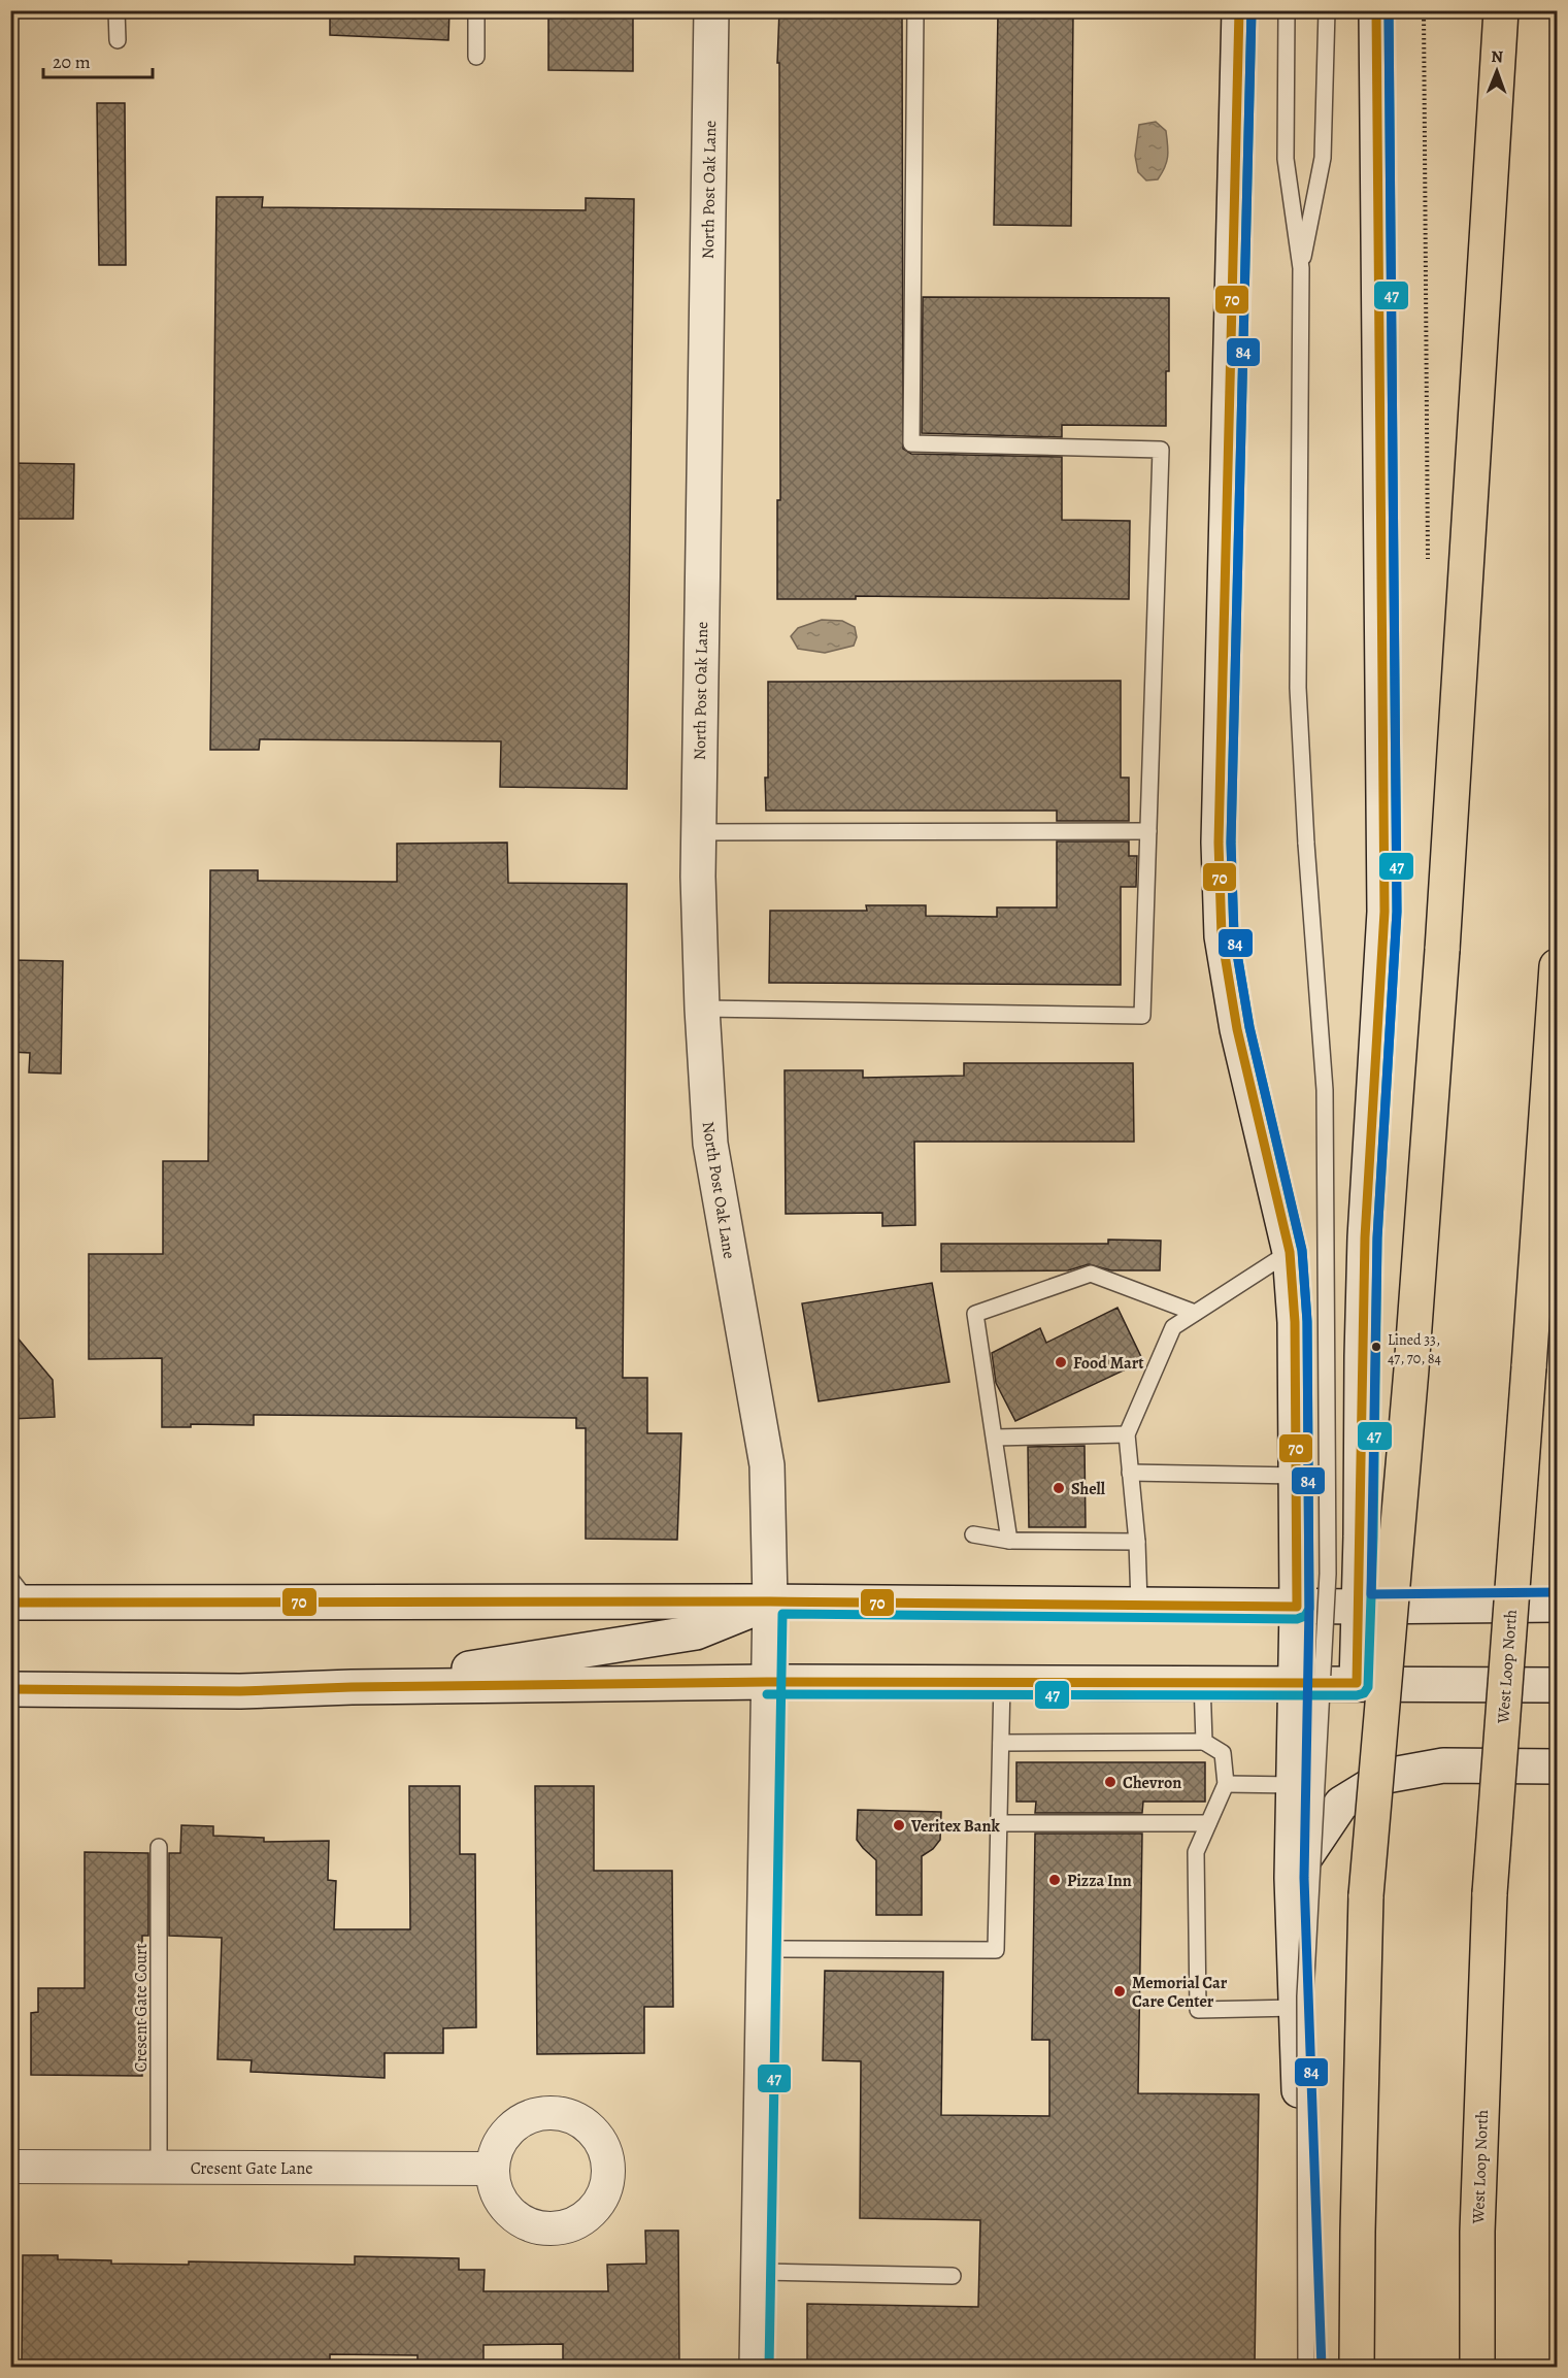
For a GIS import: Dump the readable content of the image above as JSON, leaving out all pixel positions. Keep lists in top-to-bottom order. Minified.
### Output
{"streets":{"highway":["West Loop North"],"main road":["North Post Oak Lane"],"street":["Cresent Gate Lane"],"lane":["Cresent Gate Court"]},"crossings":[["Cresent Gate Court","Cresent Gate Lane"]],"places":["Lined 33, 47, 70, 84","Food Mart","Shell","Chevron","Veritex Bank","Pizza Inn","Memorial Car Care Center"],"lines":["transit line 70","transit line 47","transit line 84"],"scale_bar":"20 m","north":"top"}
